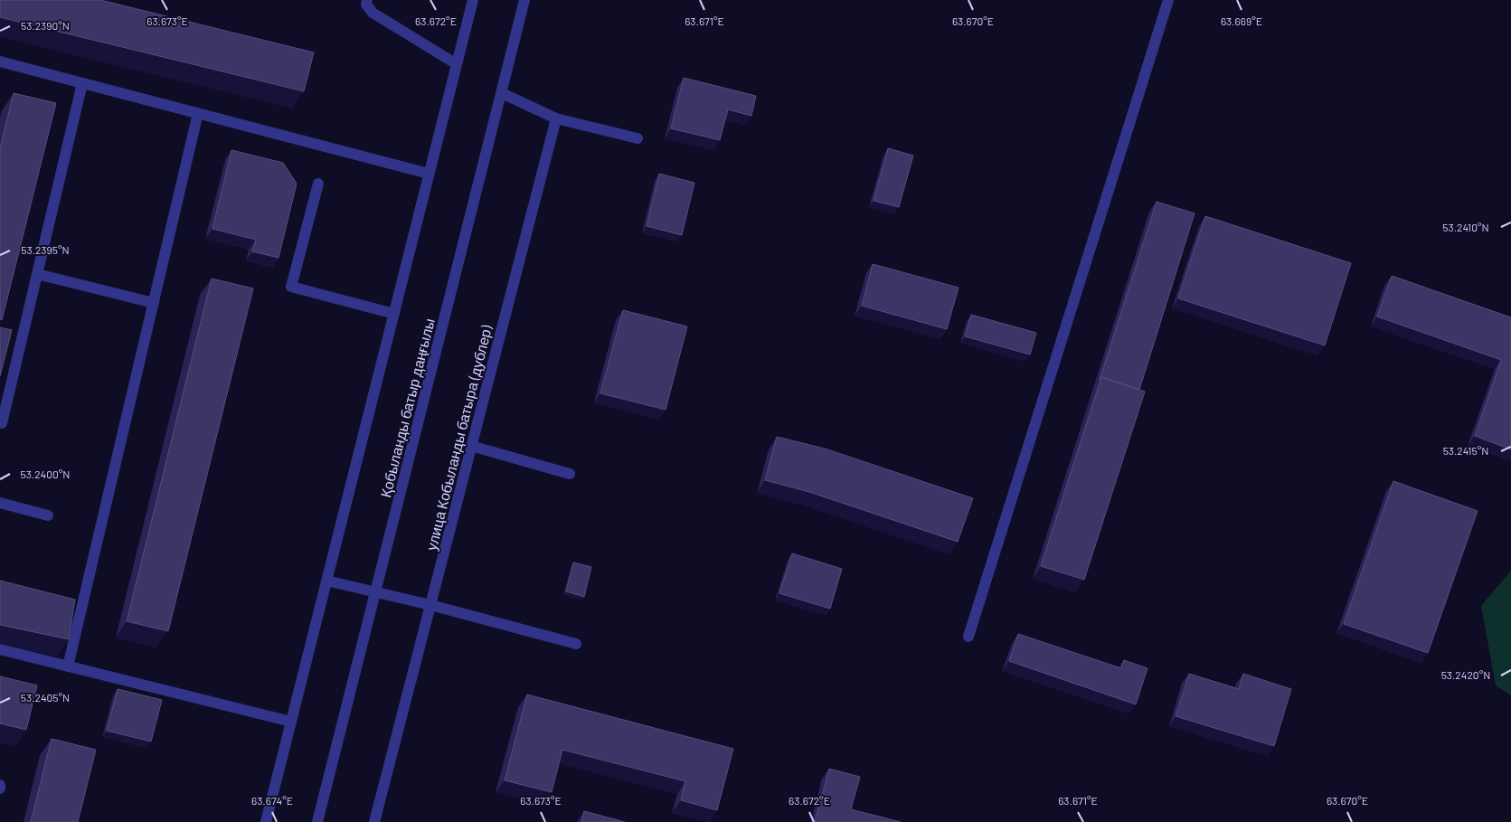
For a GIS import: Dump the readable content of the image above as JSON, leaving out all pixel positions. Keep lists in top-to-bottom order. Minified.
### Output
{"streets":{"street":["Қобыланды батыр даңғылы","улица Кобыланды батыра (дублер)"]},"coordinates":["63.673°E","63.672°E","63.671°E","63.670°E","63.669°E","53.2390°N","53.2410°N","53.2395°N","53.2415°N","53.2400°N","53.2420°N","53.2405°N","63.674°E"]}
